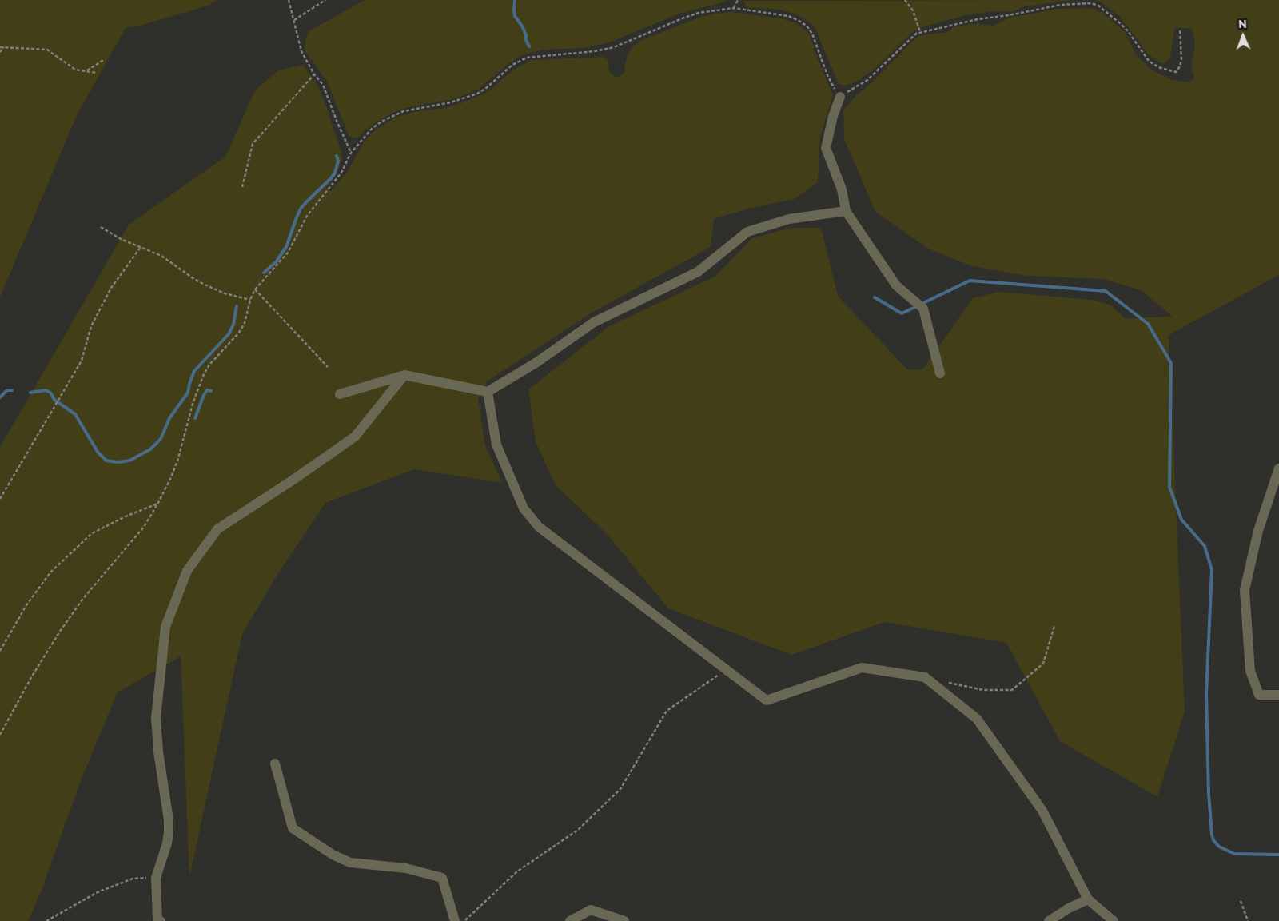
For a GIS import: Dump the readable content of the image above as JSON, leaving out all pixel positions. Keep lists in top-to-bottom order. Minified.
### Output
{"north":"top"}
